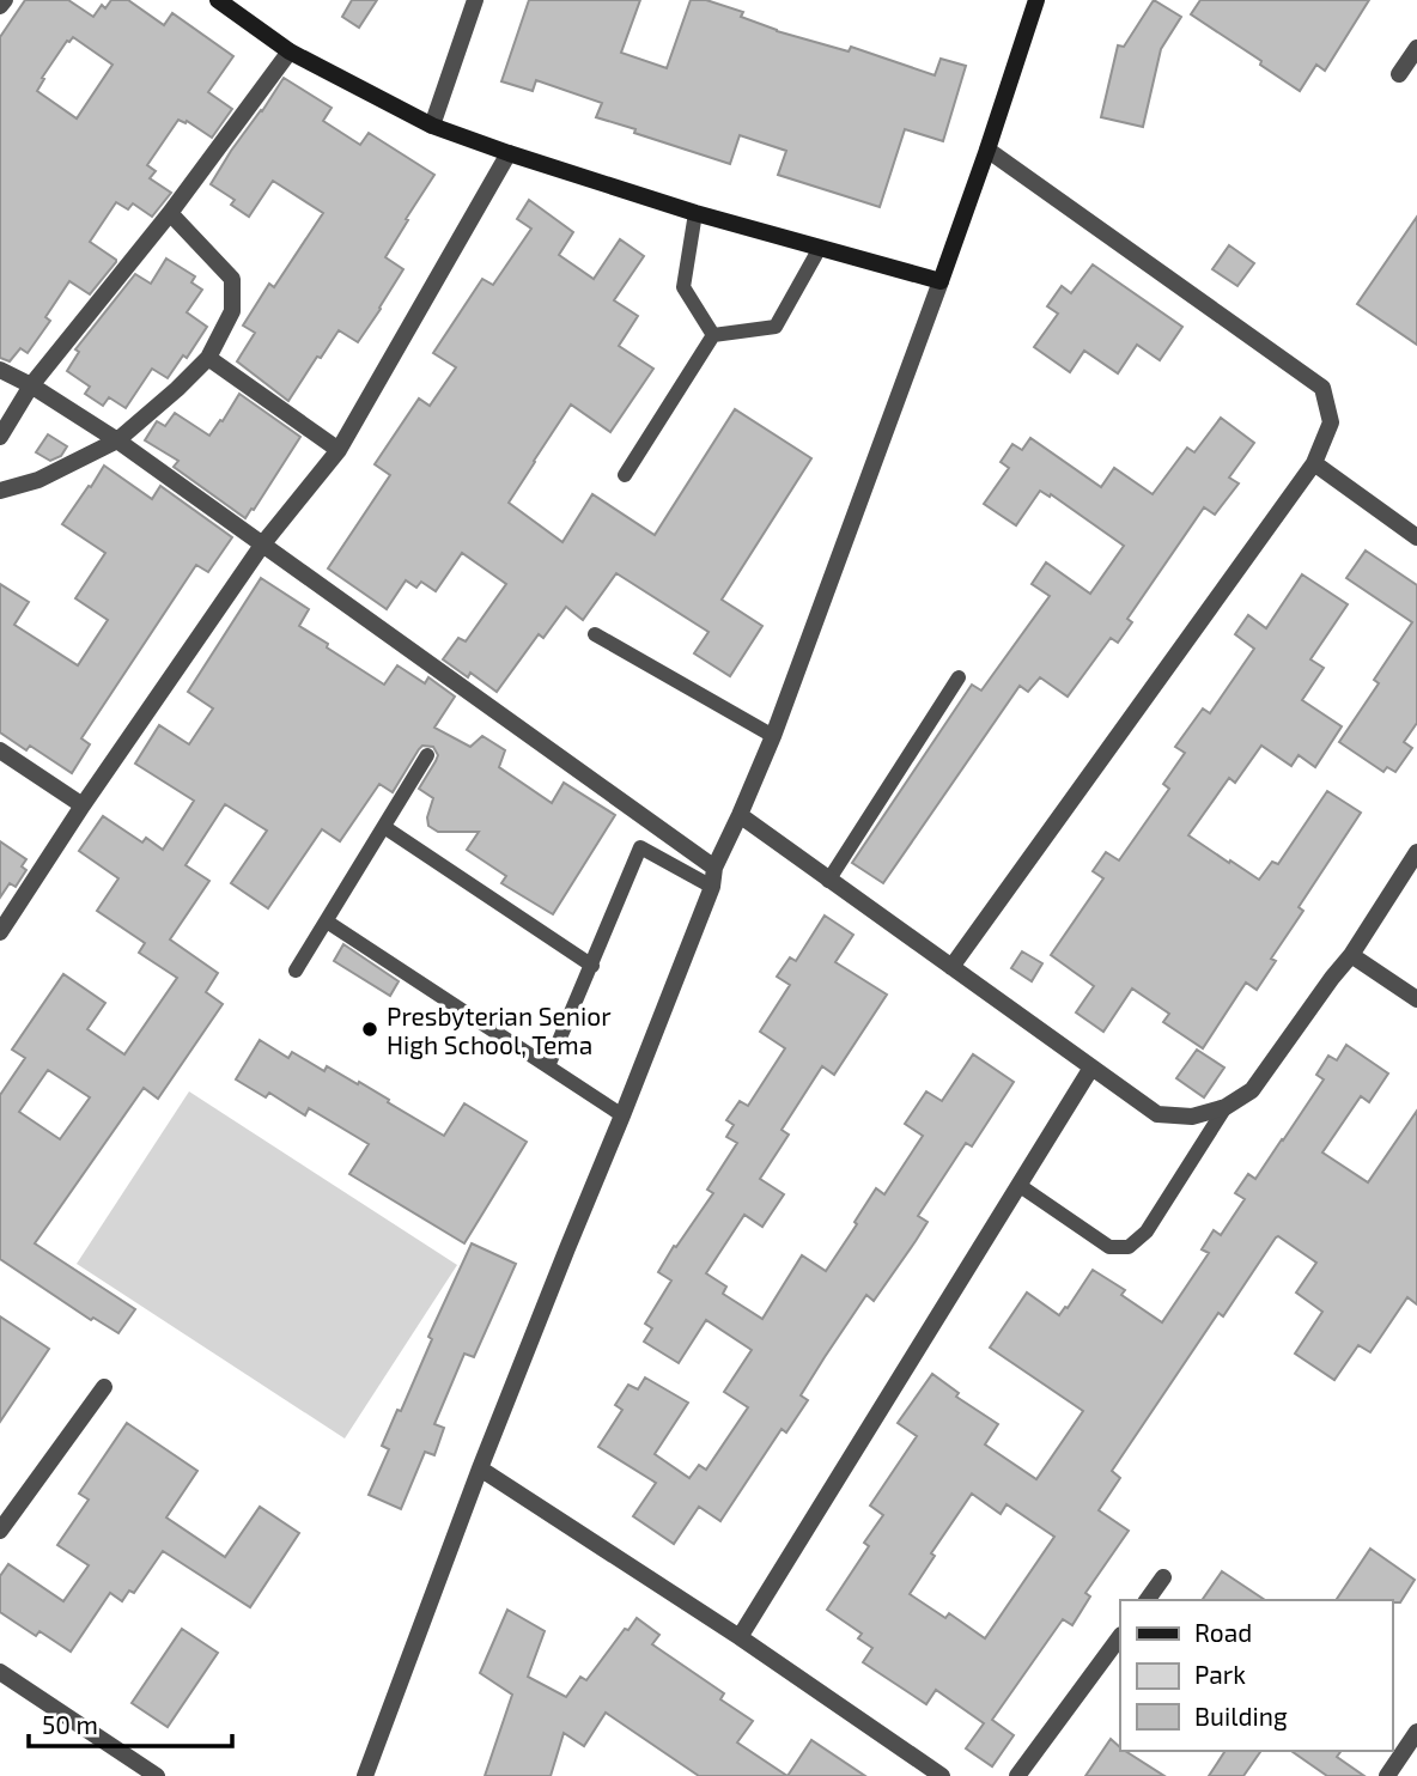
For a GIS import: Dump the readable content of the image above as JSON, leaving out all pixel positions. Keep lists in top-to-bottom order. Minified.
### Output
{"places":["Presbyterian Senior High School, Tema"],"legend":["Road","Park","Building"],"scale_bar":"50 m"}
